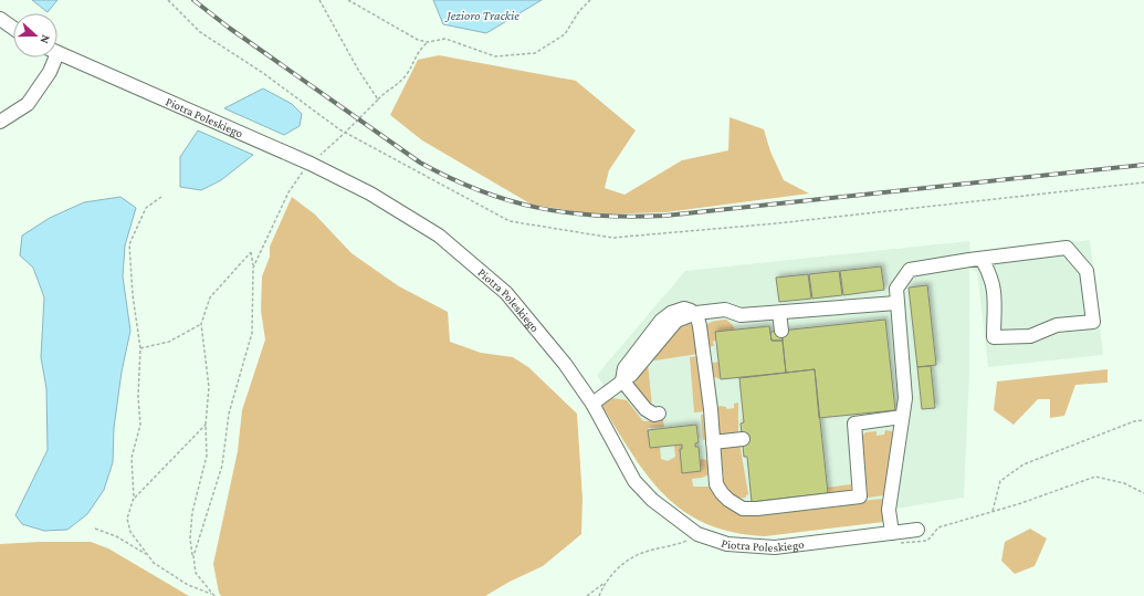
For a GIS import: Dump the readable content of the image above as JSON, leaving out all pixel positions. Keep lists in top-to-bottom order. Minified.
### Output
{"streets":{"street":["Piotra Poleskiego"]},"water":["Jezioro Trackie"],"north":"right"}
